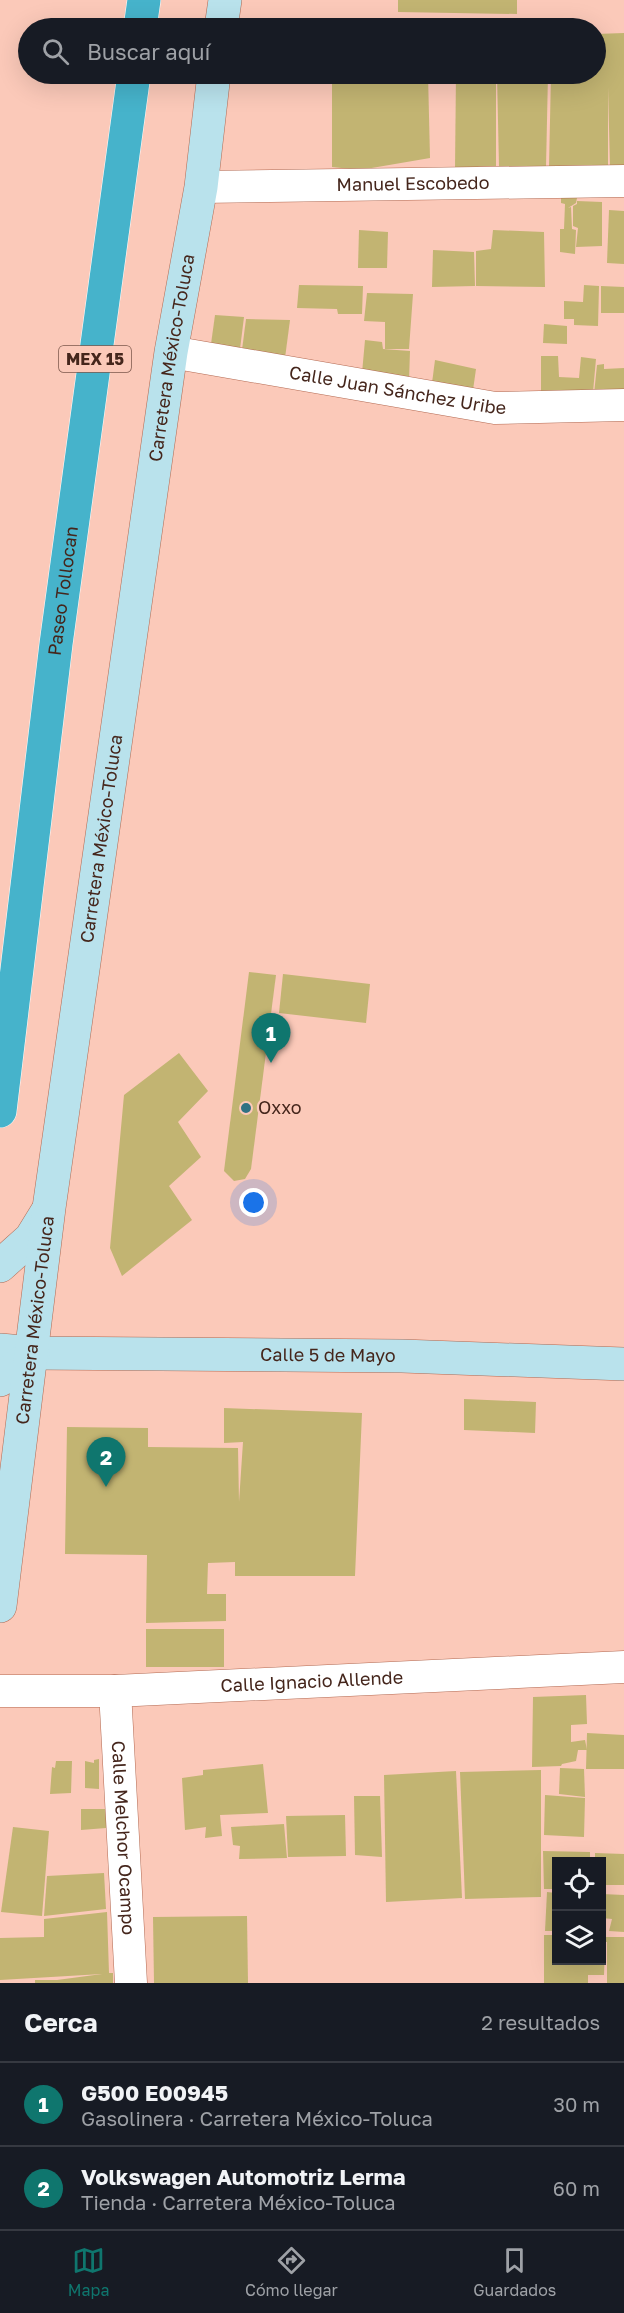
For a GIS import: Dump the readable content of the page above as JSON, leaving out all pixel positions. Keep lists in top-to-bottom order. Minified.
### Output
{"streets":{"highway":["MEX 15","Paseo Tollocan"],"main road":["Carretera México-Toluca","Calle 5 de Mayo"],"street":["Manuel Escobedo","Calle Juan Sánchez Uribe","Calle Ignacio Allende","Calle Melchor Ocampo"]},"crossings":[["Manuel Escobedo","Carretera México-Toluca"],["Carretera México-Toluca","Calle Juan Sánchez Uribe"],["Carretera México-Toluca","Calle 5 de Mayo"],["Calle Ignacio Allende","Calle Melchor Ocampo"]],"places":["Oxxo"],"page":{"search":"Buscar aquí","pins":["1","2"],"heading":["Cerca","2 resultados"],"list":[{"mark":"1","name":"G500 E00945","note":"Gasolinera · Carretera México-Toluca","value":"30 m"},{"mark":"2","name":"Volkswagen Automotriz Lerma","note":"Tienda · Carretera México-Toluca","value":"60 m"}],"nav":["Mapa","Cómo llegar","Guardados"]}}
